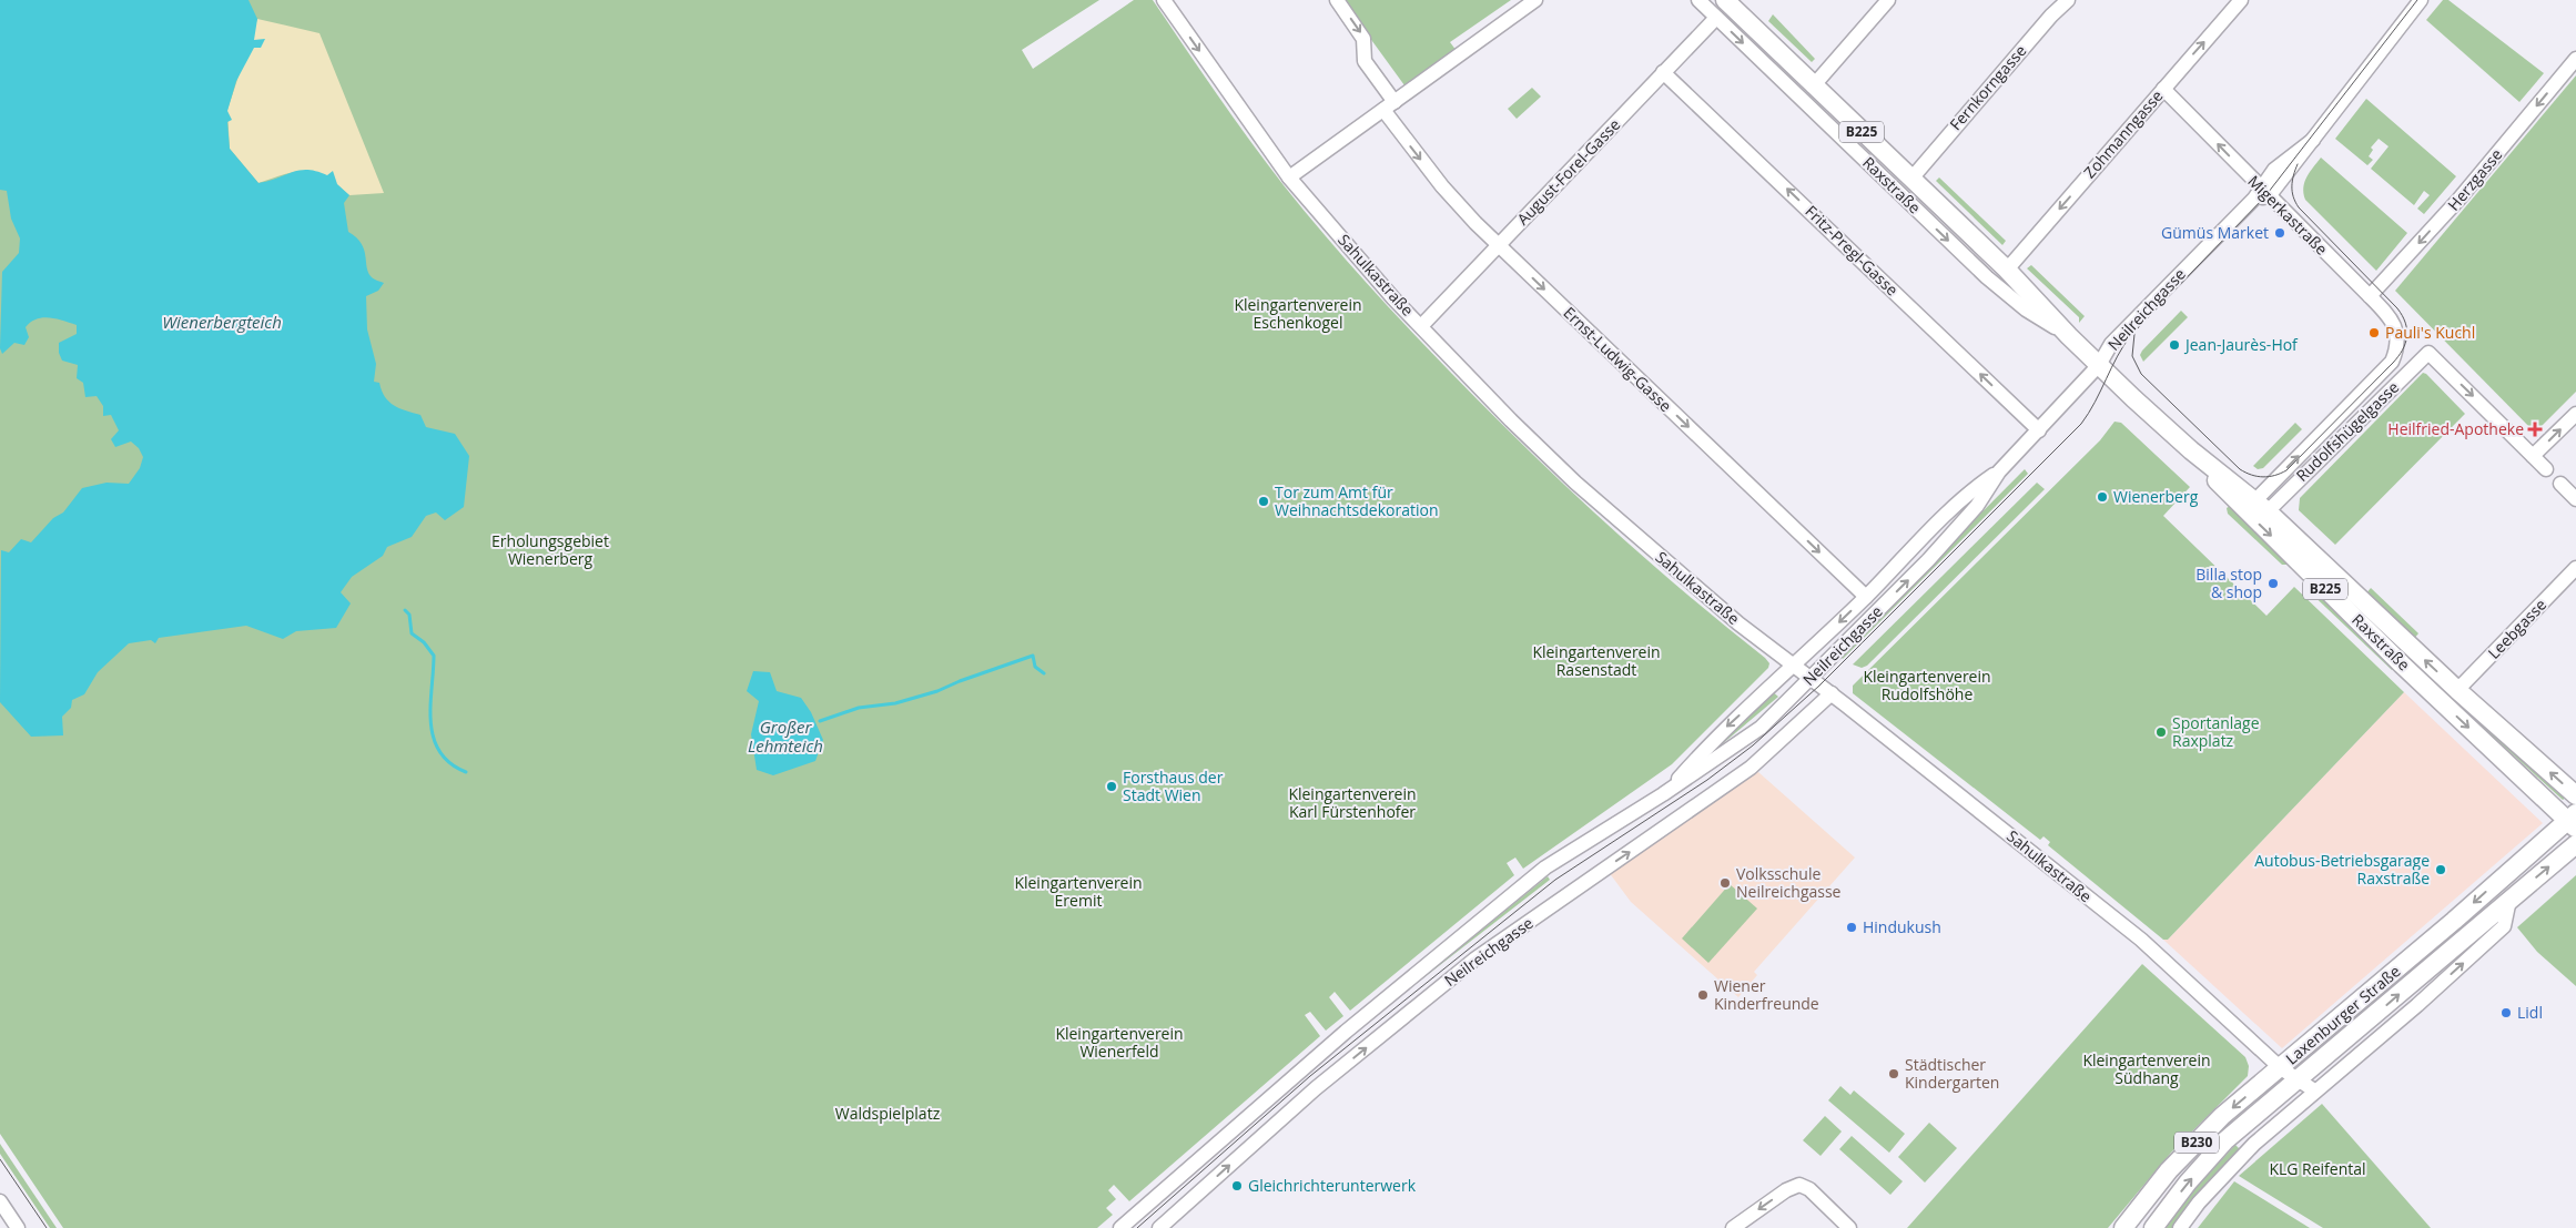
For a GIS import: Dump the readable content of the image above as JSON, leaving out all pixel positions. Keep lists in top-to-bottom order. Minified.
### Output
{"streets":{"main road":["B225","Raxstraße","Laxenburger Straße","B230"],"street":["Fernkorngasse","Zohmanngasse","August-Forel-Gasse","Herzgasse","Migerkastraße","Fritz-Pregl-Gasse","Sahulkastraße","Neilreichgasse","Ernst-Ludwig-Gasse","Rudolfshügelgasse","Leebgasse"]},"crossings":[["Fernkorngasse","Raxstraße"],["Zohmanngasse","Raxstraße"],["Zohmanngasse","Migerkastraße"],["August-Forel-Gasse","Raxstraße"],["August-Forel-Gasse","Fritz-Pregl-Gasse"],["August-Forel-Gasse","Sahulkastraße"],["August-Forel-Gasse","Ernst-Ludwig-Gasse"],["Herzgasse","Migerkastraße"],["Raxstraße","Neilreichgasse"],["Raxstraße","Rudolfshügelgasse"],["Raxstraße","Leebgasse"],["Raxstraße","Laxenburger Straße"],["Migerkastraße","Neilreichgasse"],["Migerkastraße","Rudolfshügelgasse"],["Fritz-Pregl-Gasse","Neilreichgasse"],["Sahulkastraße","Neilreichgasse"],["Sahulkastraße","Laxenburger Straße"],["Neilreichgasse","Ernst-Ludwig-Gasse"]],"one_way":["Herzgasse","Migerkastraße","Fritz-Pregl-Gasse","Ernst-Ludwig-Gasse"],"water":["Wienerbergteich","Großer Lehmteich"],"parks":["Kleingartenverein Eschenkogel","Erholungsgebiet Wienerberg","Kleingartenverein Rasenstadt","Kleingartenverein Rudolfshöhe","Kleingartenverein Karl Fürstenhofer","Kleingartenverein Eremit","Kleingartenverein Wienerfeld","Kleingartenverein Südhang","Waldspielplatz","KLG Reifental"],"places":{"other":["Gümüs Market","Pauli's Kuchl","Jean-Jaurès-Hof","Wienerberg","Tor zum Amt für Weihnachtsdekoration","Billa stop & shop","Sportanlage Raxplatz","Forsthaus der Stadt Wien","Autobus-Betriebsgarage Raxstraße","Volksschule Neilreichgasse","Hindukush","Wiener Kinderfreunde","Lidl","Städtischer Kindergarten","Gleichrichterunterwerk"],"health":["Heilfried-Apotheke"]}}
